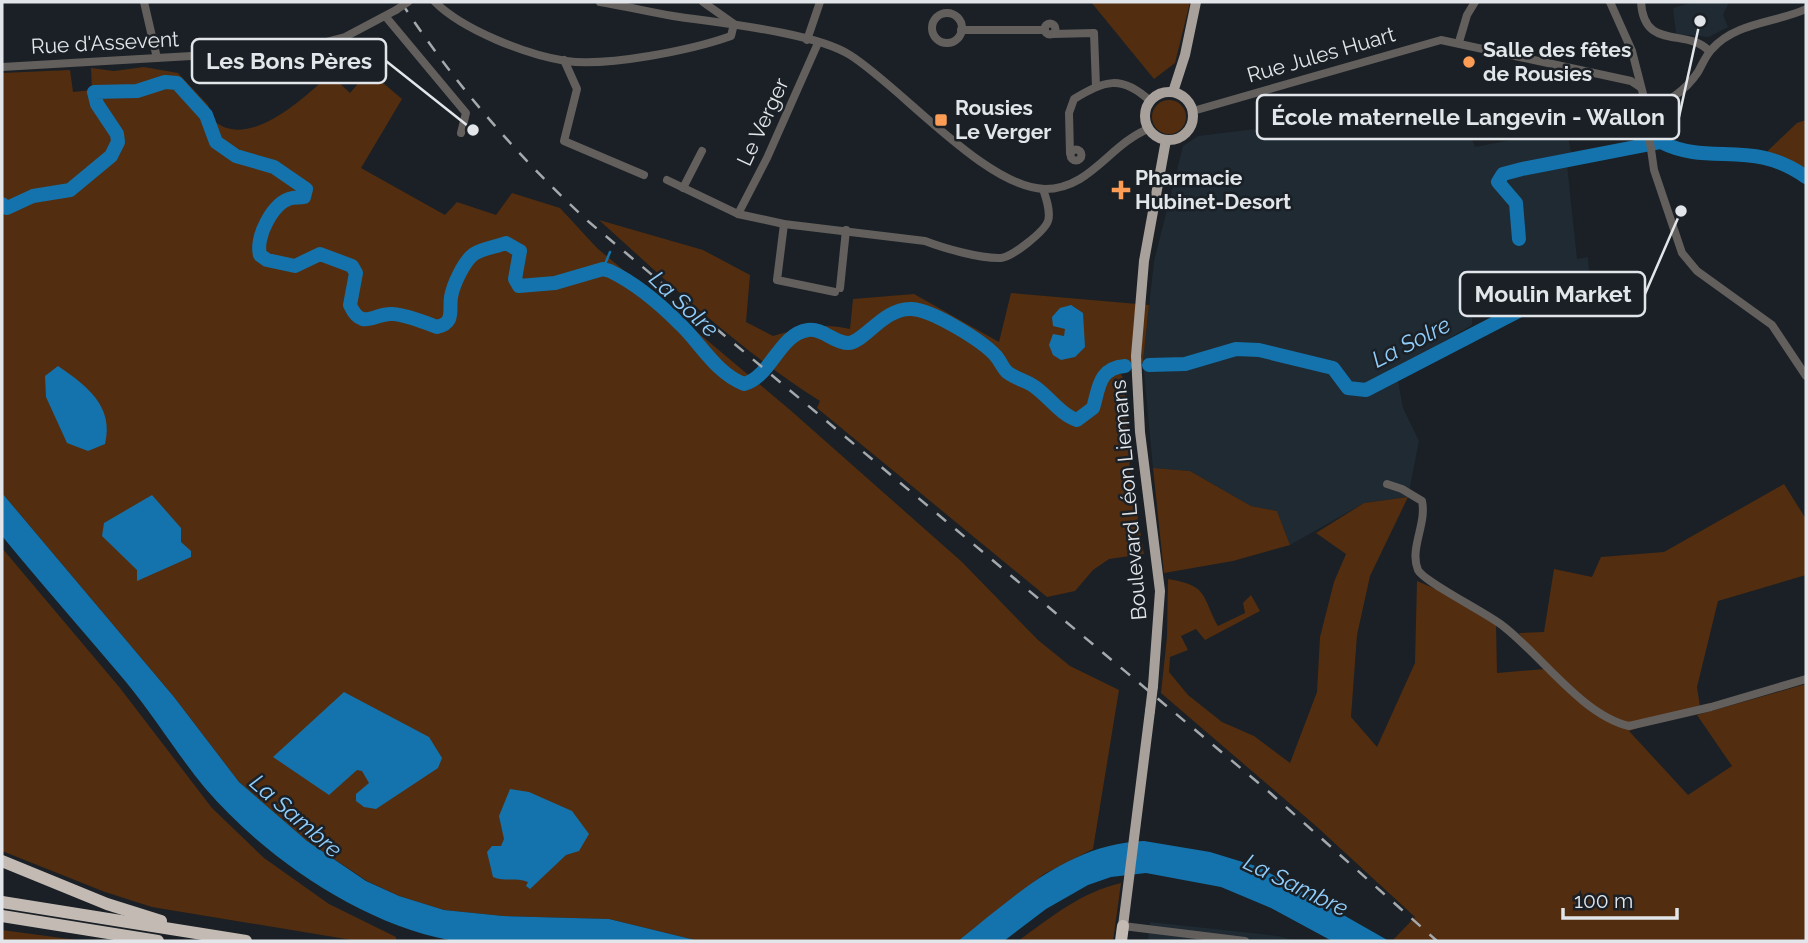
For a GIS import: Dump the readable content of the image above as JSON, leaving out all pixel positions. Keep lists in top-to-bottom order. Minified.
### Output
{"streets":{"highway":["Boulevard Léon Liemans"],"street":["Rue d'Assevent","Rue Jules Huart","Le Verger"]},"crossings":[["Rue Jules Huart","Boulevard Léon Liemans"]],"water":["La Solre","La Sambre"],"places":{"other":["École maternelle Langevin - Wallon","Salle des fêtes de Rousies","Les Bons Pères","Moulin Market"],"transit":["Rousies Le Verger"],"health":["Pharmacie Hubinet-Desort"]},"scale_bar":"100 m"}
